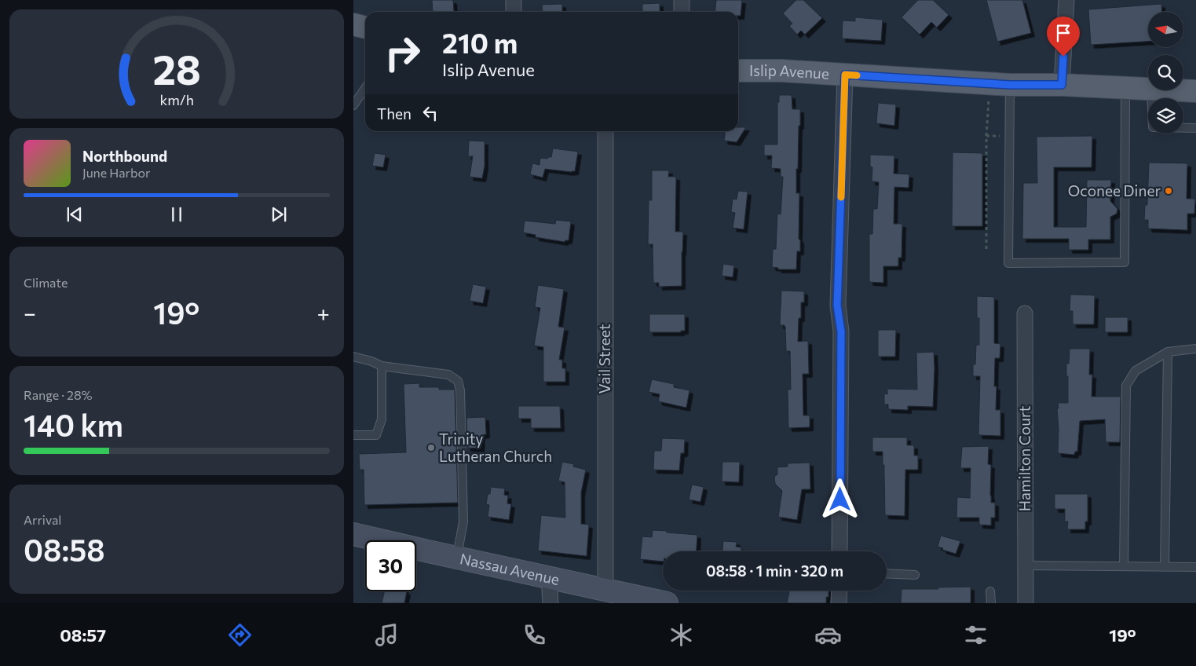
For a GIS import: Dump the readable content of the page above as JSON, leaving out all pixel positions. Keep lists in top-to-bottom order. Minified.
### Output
{"streets":{"main road":["Islip Avenue"],"street":["Vail Street","Hamilton Court","Nassau Avenue"]},"crossings":[["Vail Street","Nassau Avenue"]],"places":["Oconee Diner","Trinity Lutheran Church"],"north":"left","page":{"turn":["210 m","Islip Avenue"],"then":"Then","song":["Northbound","June Harbor"],"tile":["Climate",["Range · 28%","140 km"],["Arrival","08:58"]],"heat":["−","19°","+"],"limit":"30","trip":"08:58 · 1 min · 320 m","tabs":["08:57","19°"],"gauge":["28","km/h"]}}
